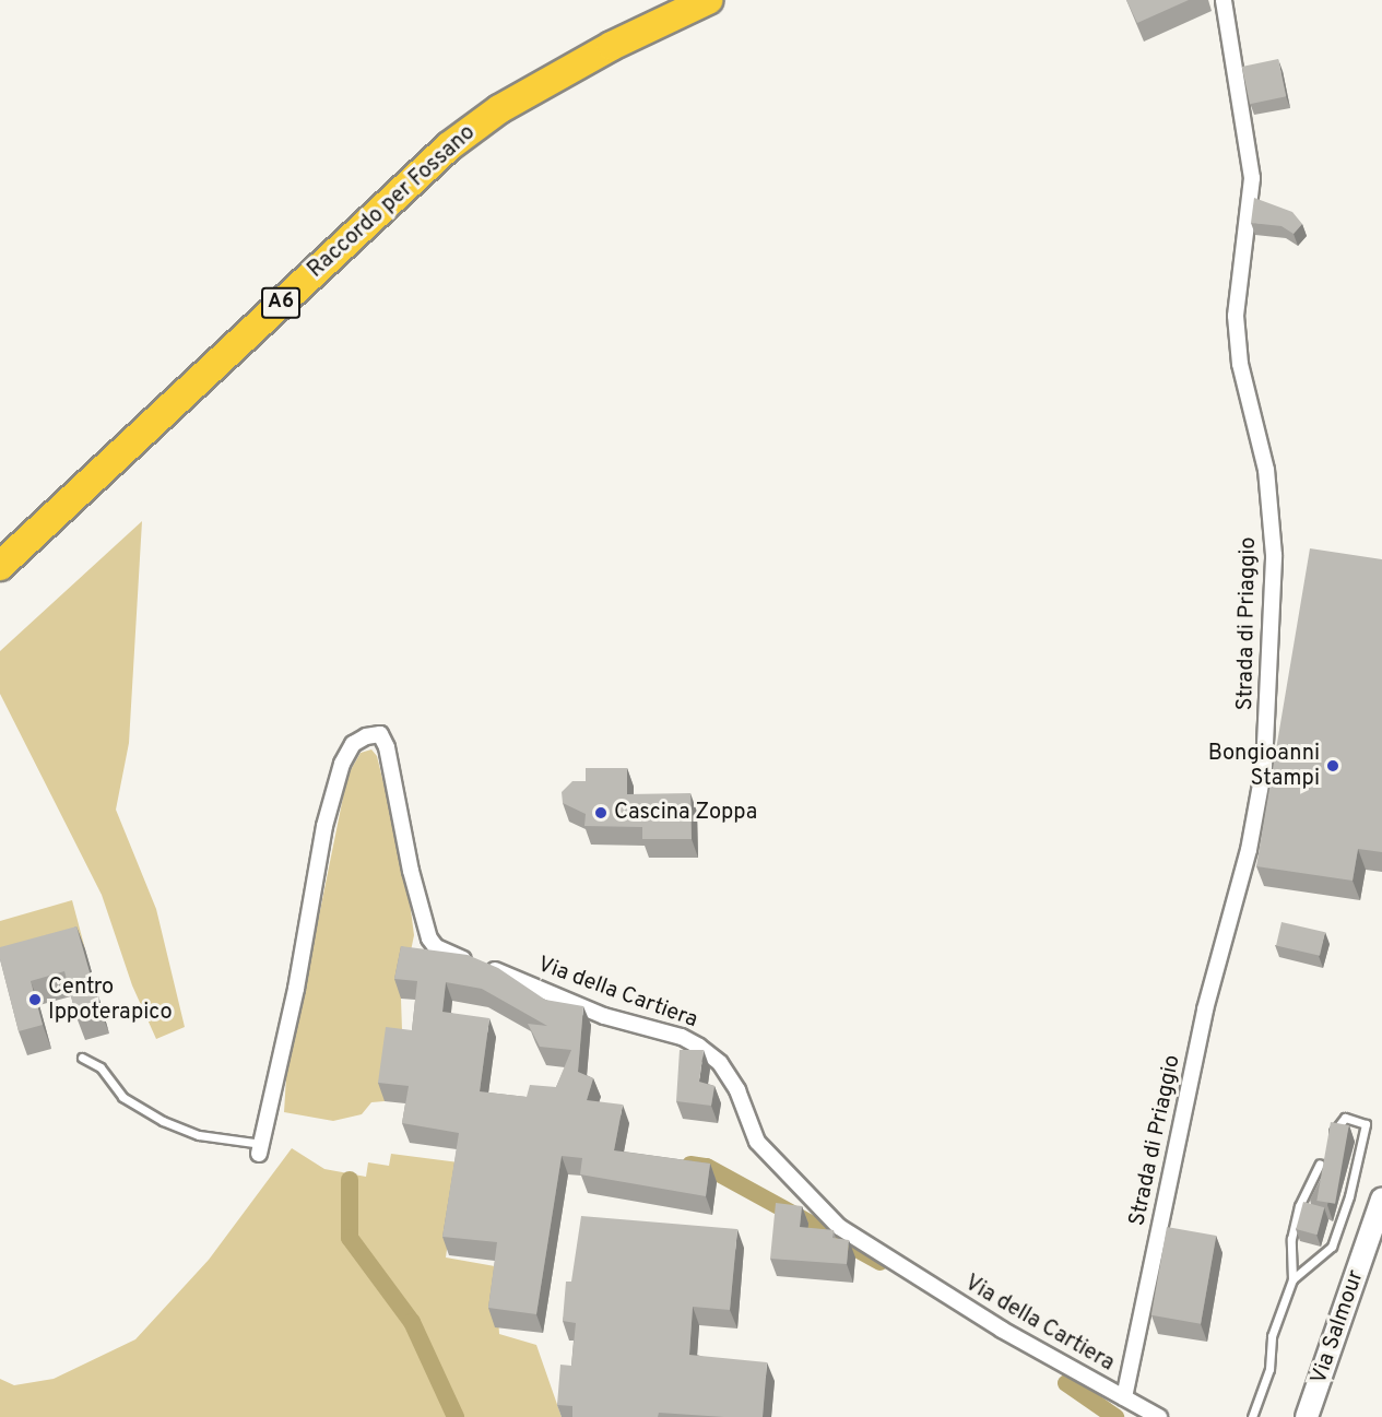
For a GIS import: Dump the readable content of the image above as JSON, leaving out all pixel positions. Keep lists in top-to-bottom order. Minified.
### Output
{"streets":{"highway":["Raccordo per Fossano","A6"],"main road":["Via Salmour"],"street":["Strada di Priaggio","Via della Cartiera"]},"crossings":[["Strada di Priaggio","Via della Cartiera"]],"places":["Bongioanni Stampi","Cascina Zoppa","Centro Ippoterapico"]}
